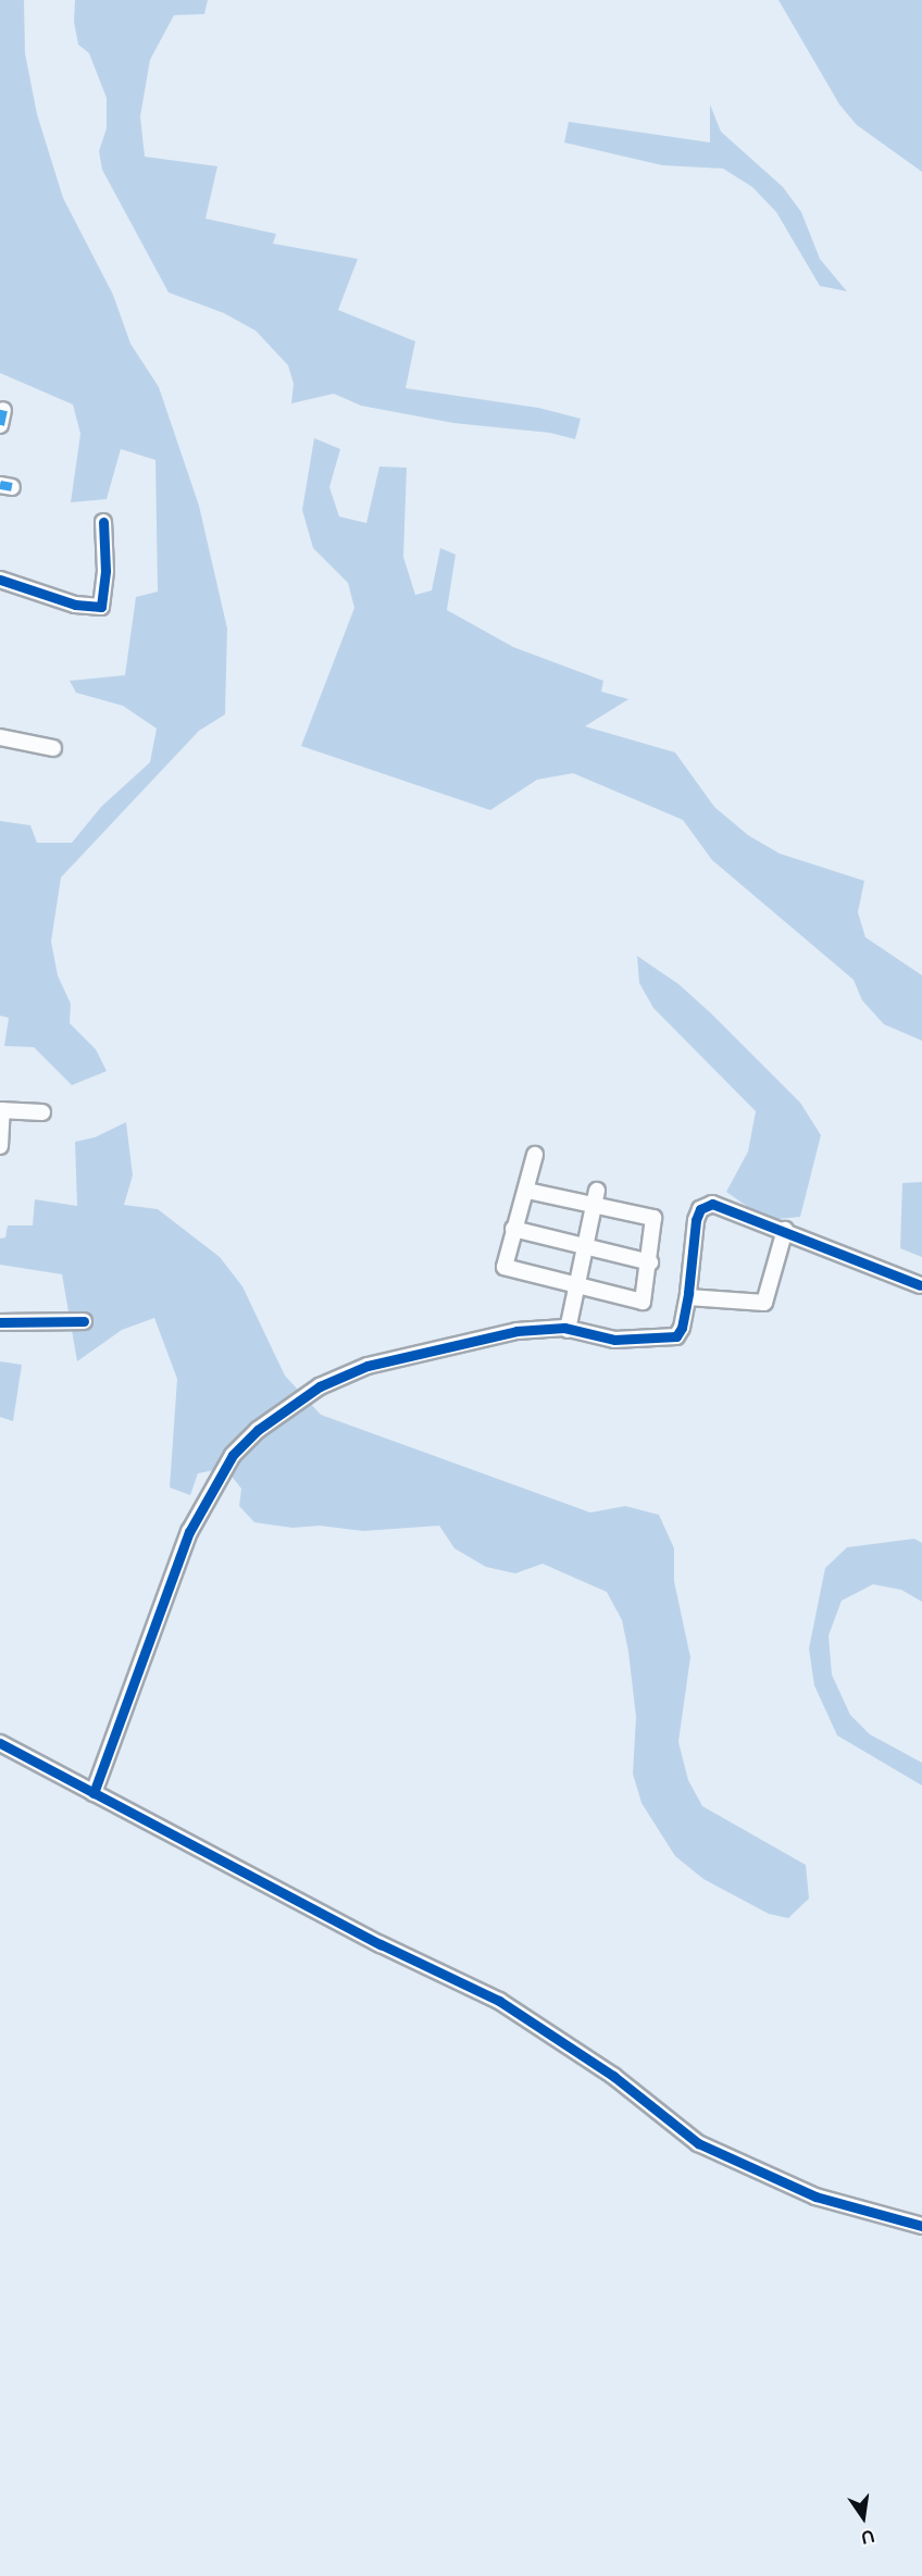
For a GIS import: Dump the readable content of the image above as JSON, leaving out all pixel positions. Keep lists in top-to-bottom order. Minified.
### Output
{"north":"bottom"}
